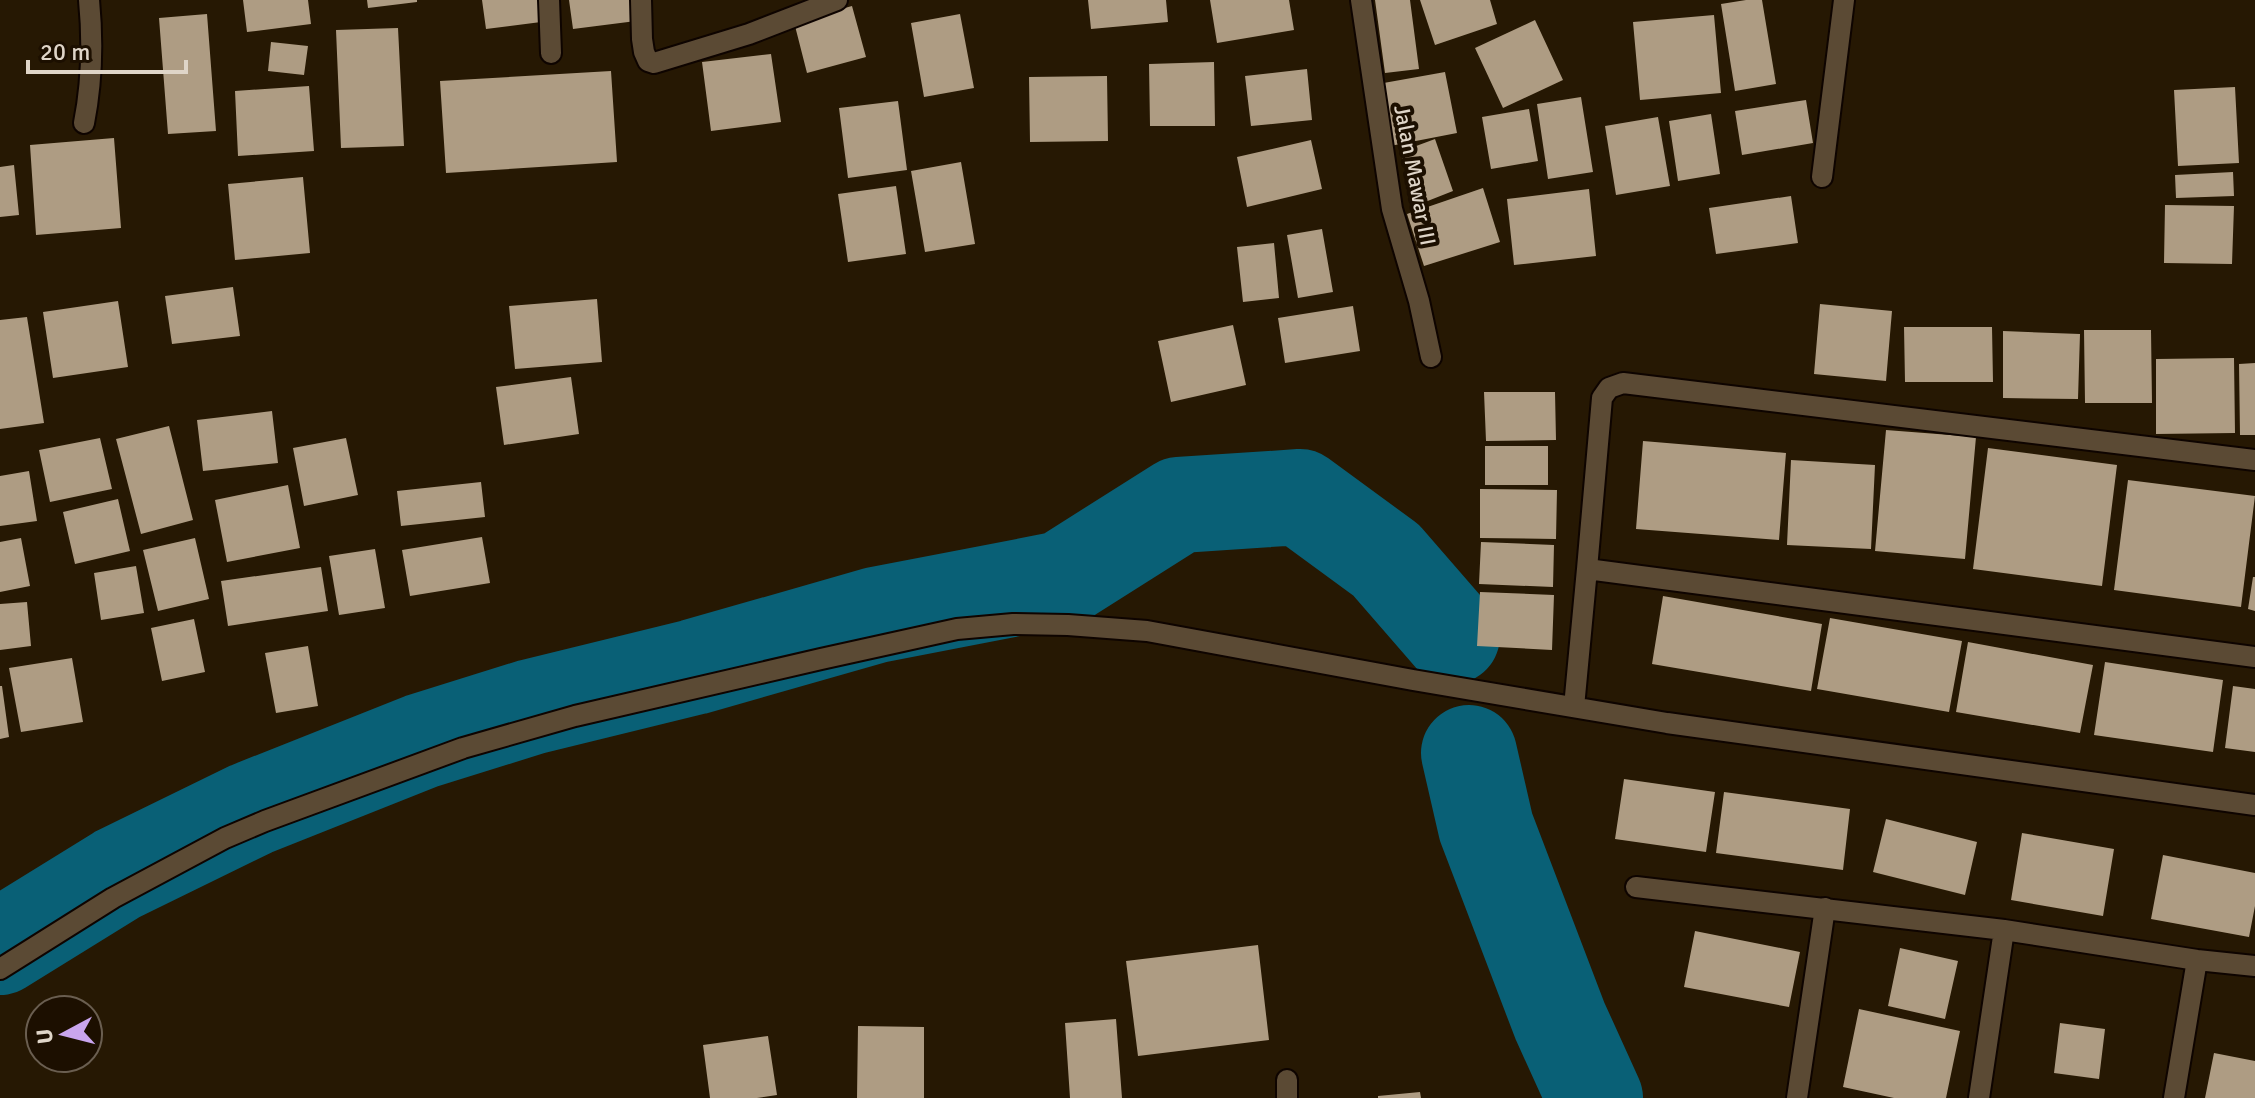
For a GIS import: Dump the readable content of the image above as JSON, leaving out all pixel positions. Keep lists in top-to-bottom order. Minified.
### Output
{"streets":{"street":["Jalan Mawar III"]},"scale_bar":"20 m","north":"left"}
